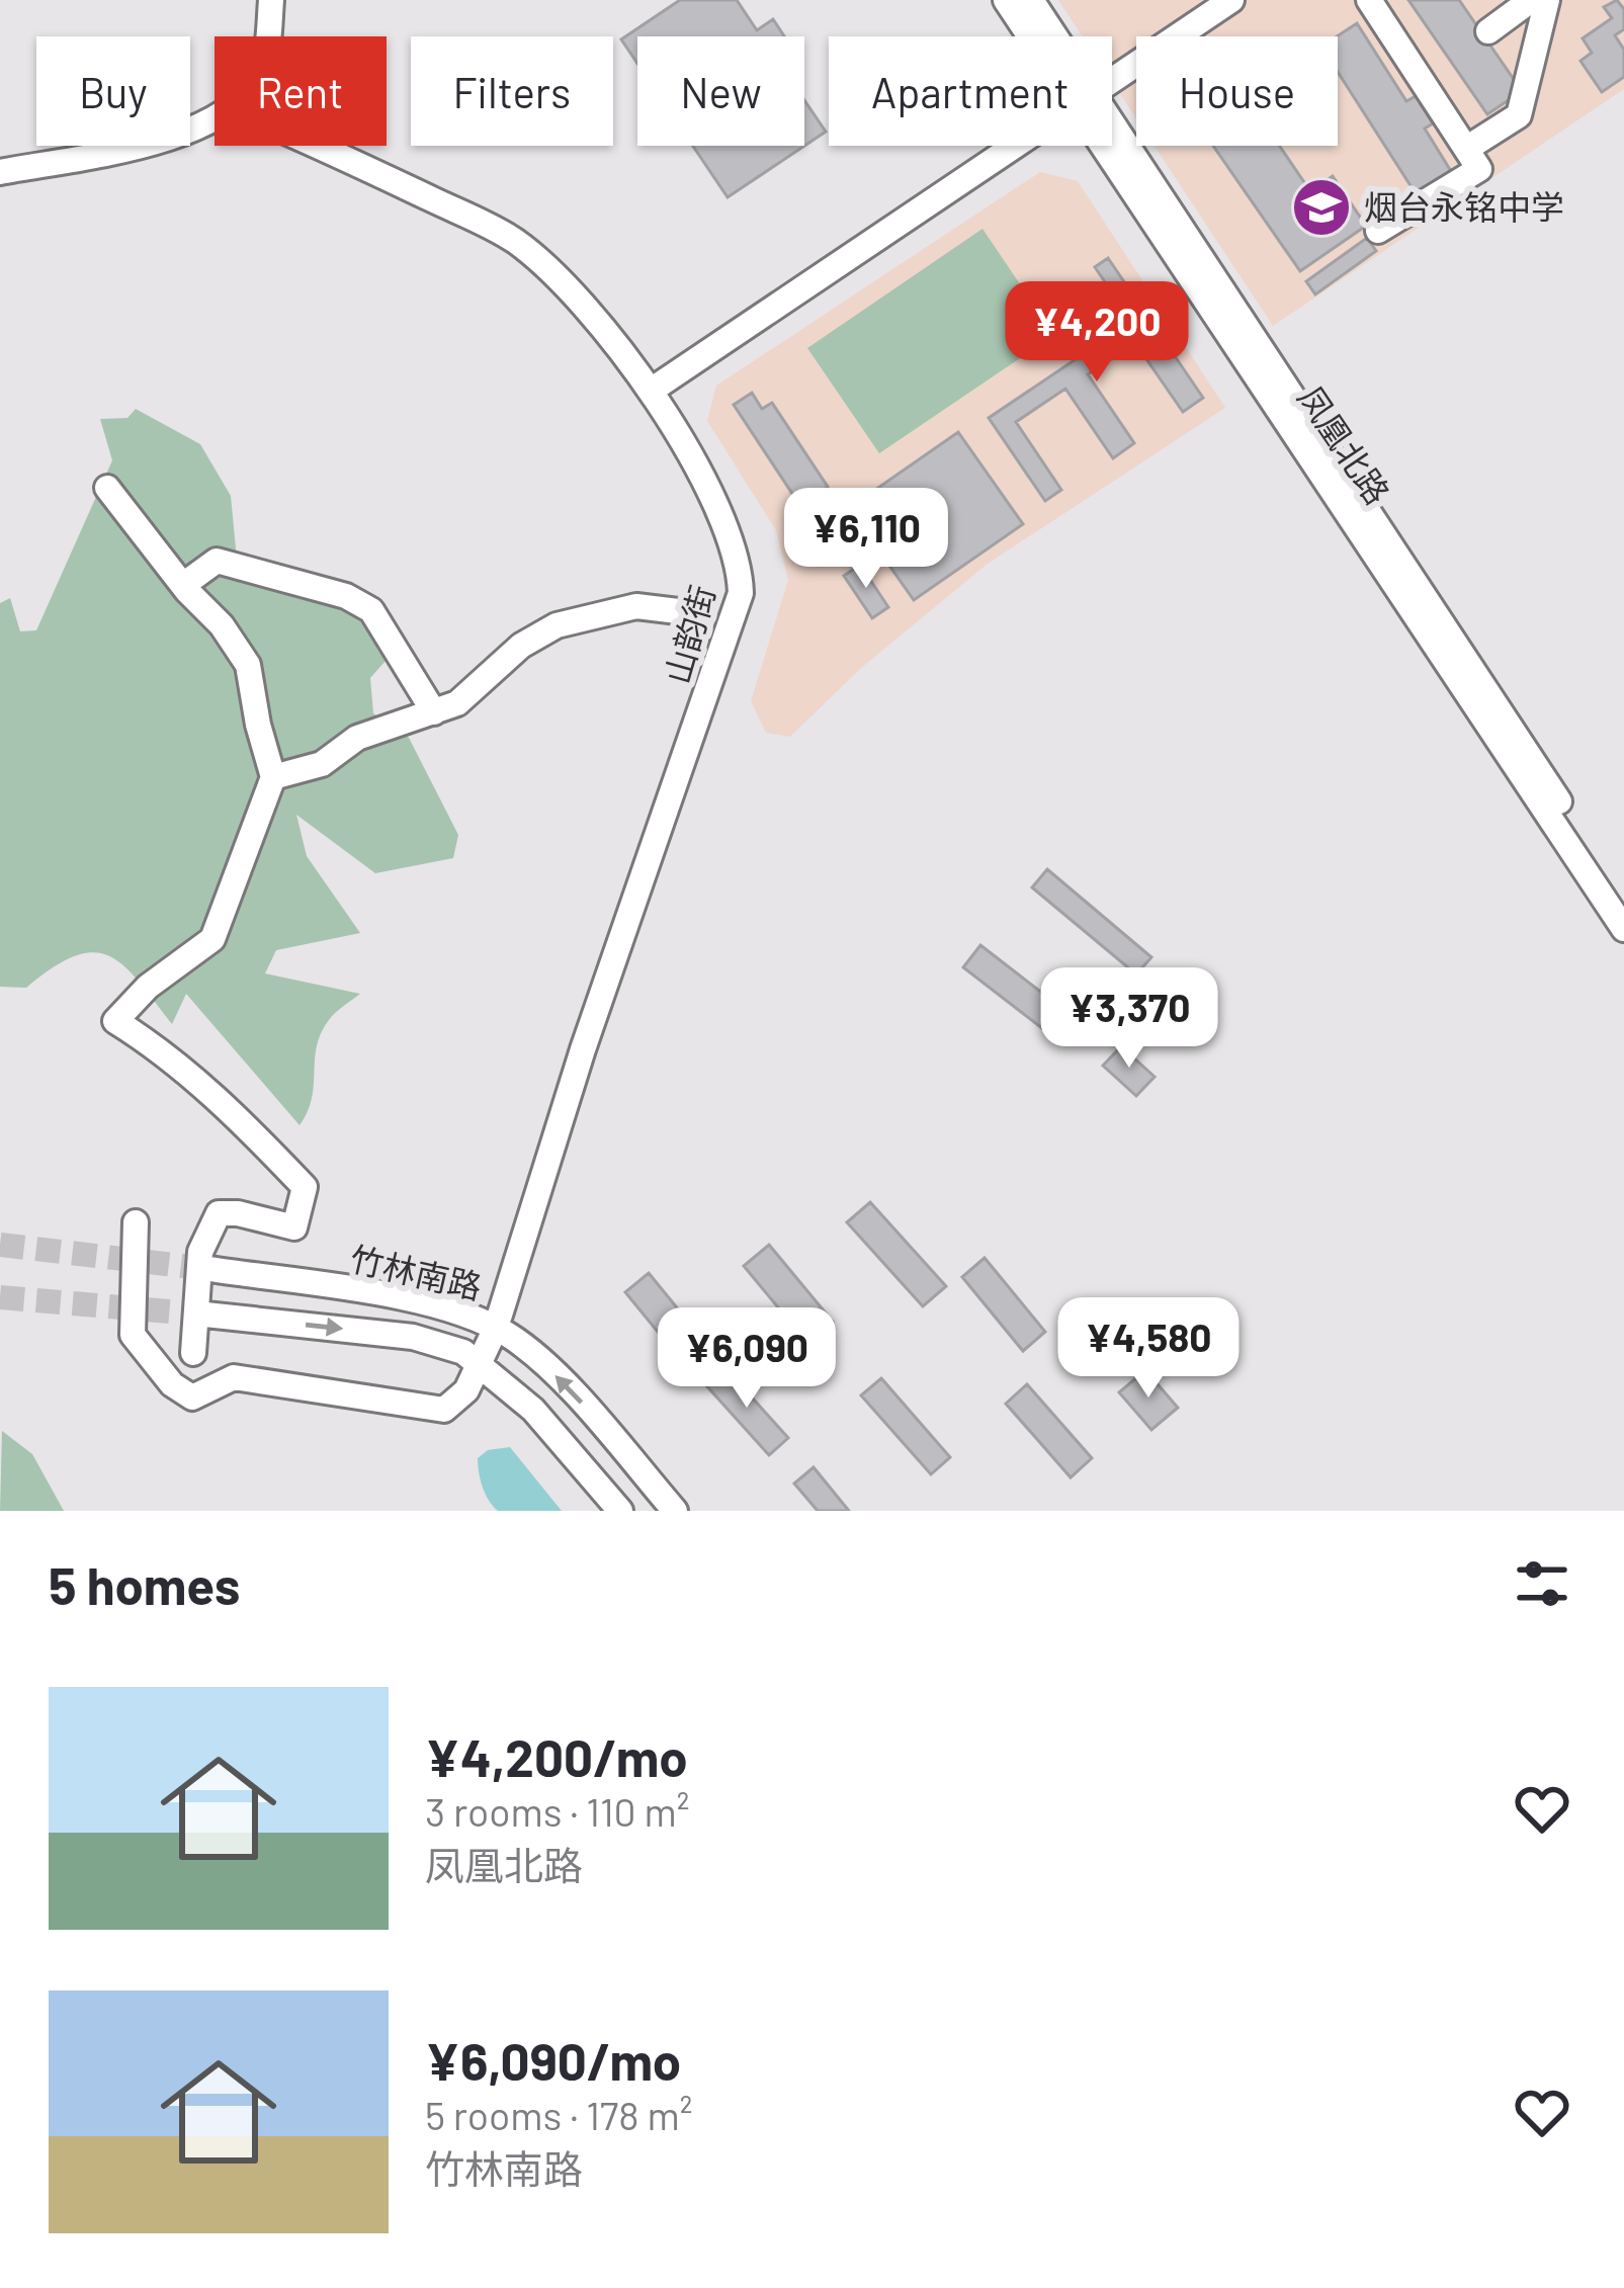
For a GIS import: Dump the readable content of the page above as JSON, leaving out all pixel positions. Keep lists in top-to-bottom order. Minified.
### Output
{"streets":{"street":["凤凰北路","山韵街","竹林南路"]},"crossings":[["山韵街","竹林南路"]],"places":{"school or university":["烟台永铭中学"]},"page":{"chip":["Buy","Rent","Filters","New","Apartment","House"],"price":["¥4,200","¥6,110","¥3,370","¥4,580","¥6,090"],"heading":"5 homes","list":[{"name":"¥4,200/mo","note":"3 rooms · 110 m² · 凤凰北路"},{"name":"¥6,090/mo","note":"5 rooms · 178 m² · 竹林南路"}]}}
